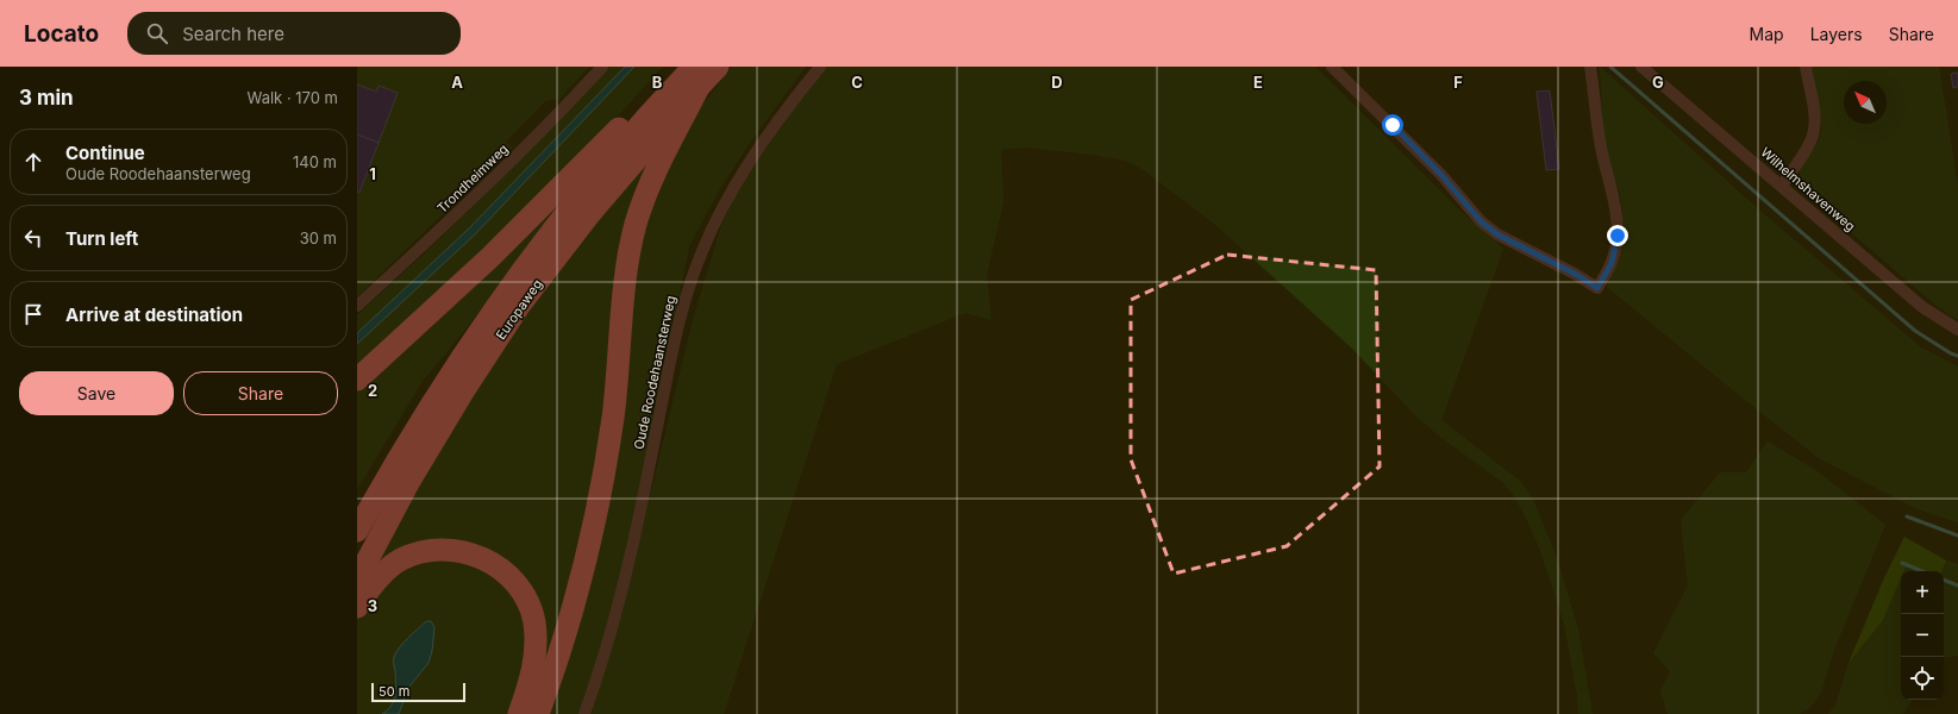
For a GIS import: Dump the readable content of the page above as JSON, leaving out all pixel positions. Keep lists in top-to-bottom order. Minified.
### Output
{"streets":{"highway":["Europaweg"],"street":["Trondheimweg","Wilhelmshavenweg","Oude Roodehaansterweg"]},"scale_bar":"50 m","north":"top left","page":{"header":"Locato","search":"Search here","nav":["Map","Layers","Share"],"heading":["3 min","Walk · 170 m"],"list":[["Continue","Oude Roodehaansterweg","140 m"],["Turn left","30 m"],"Arrive at destination"],"buttons":["Save","Share"],"map_buttons":["+","−"],"scale":"50 m"},"grid":{"columns":["A","B","C","D","E","F","G"],"rows":["1","2","3"]}}
